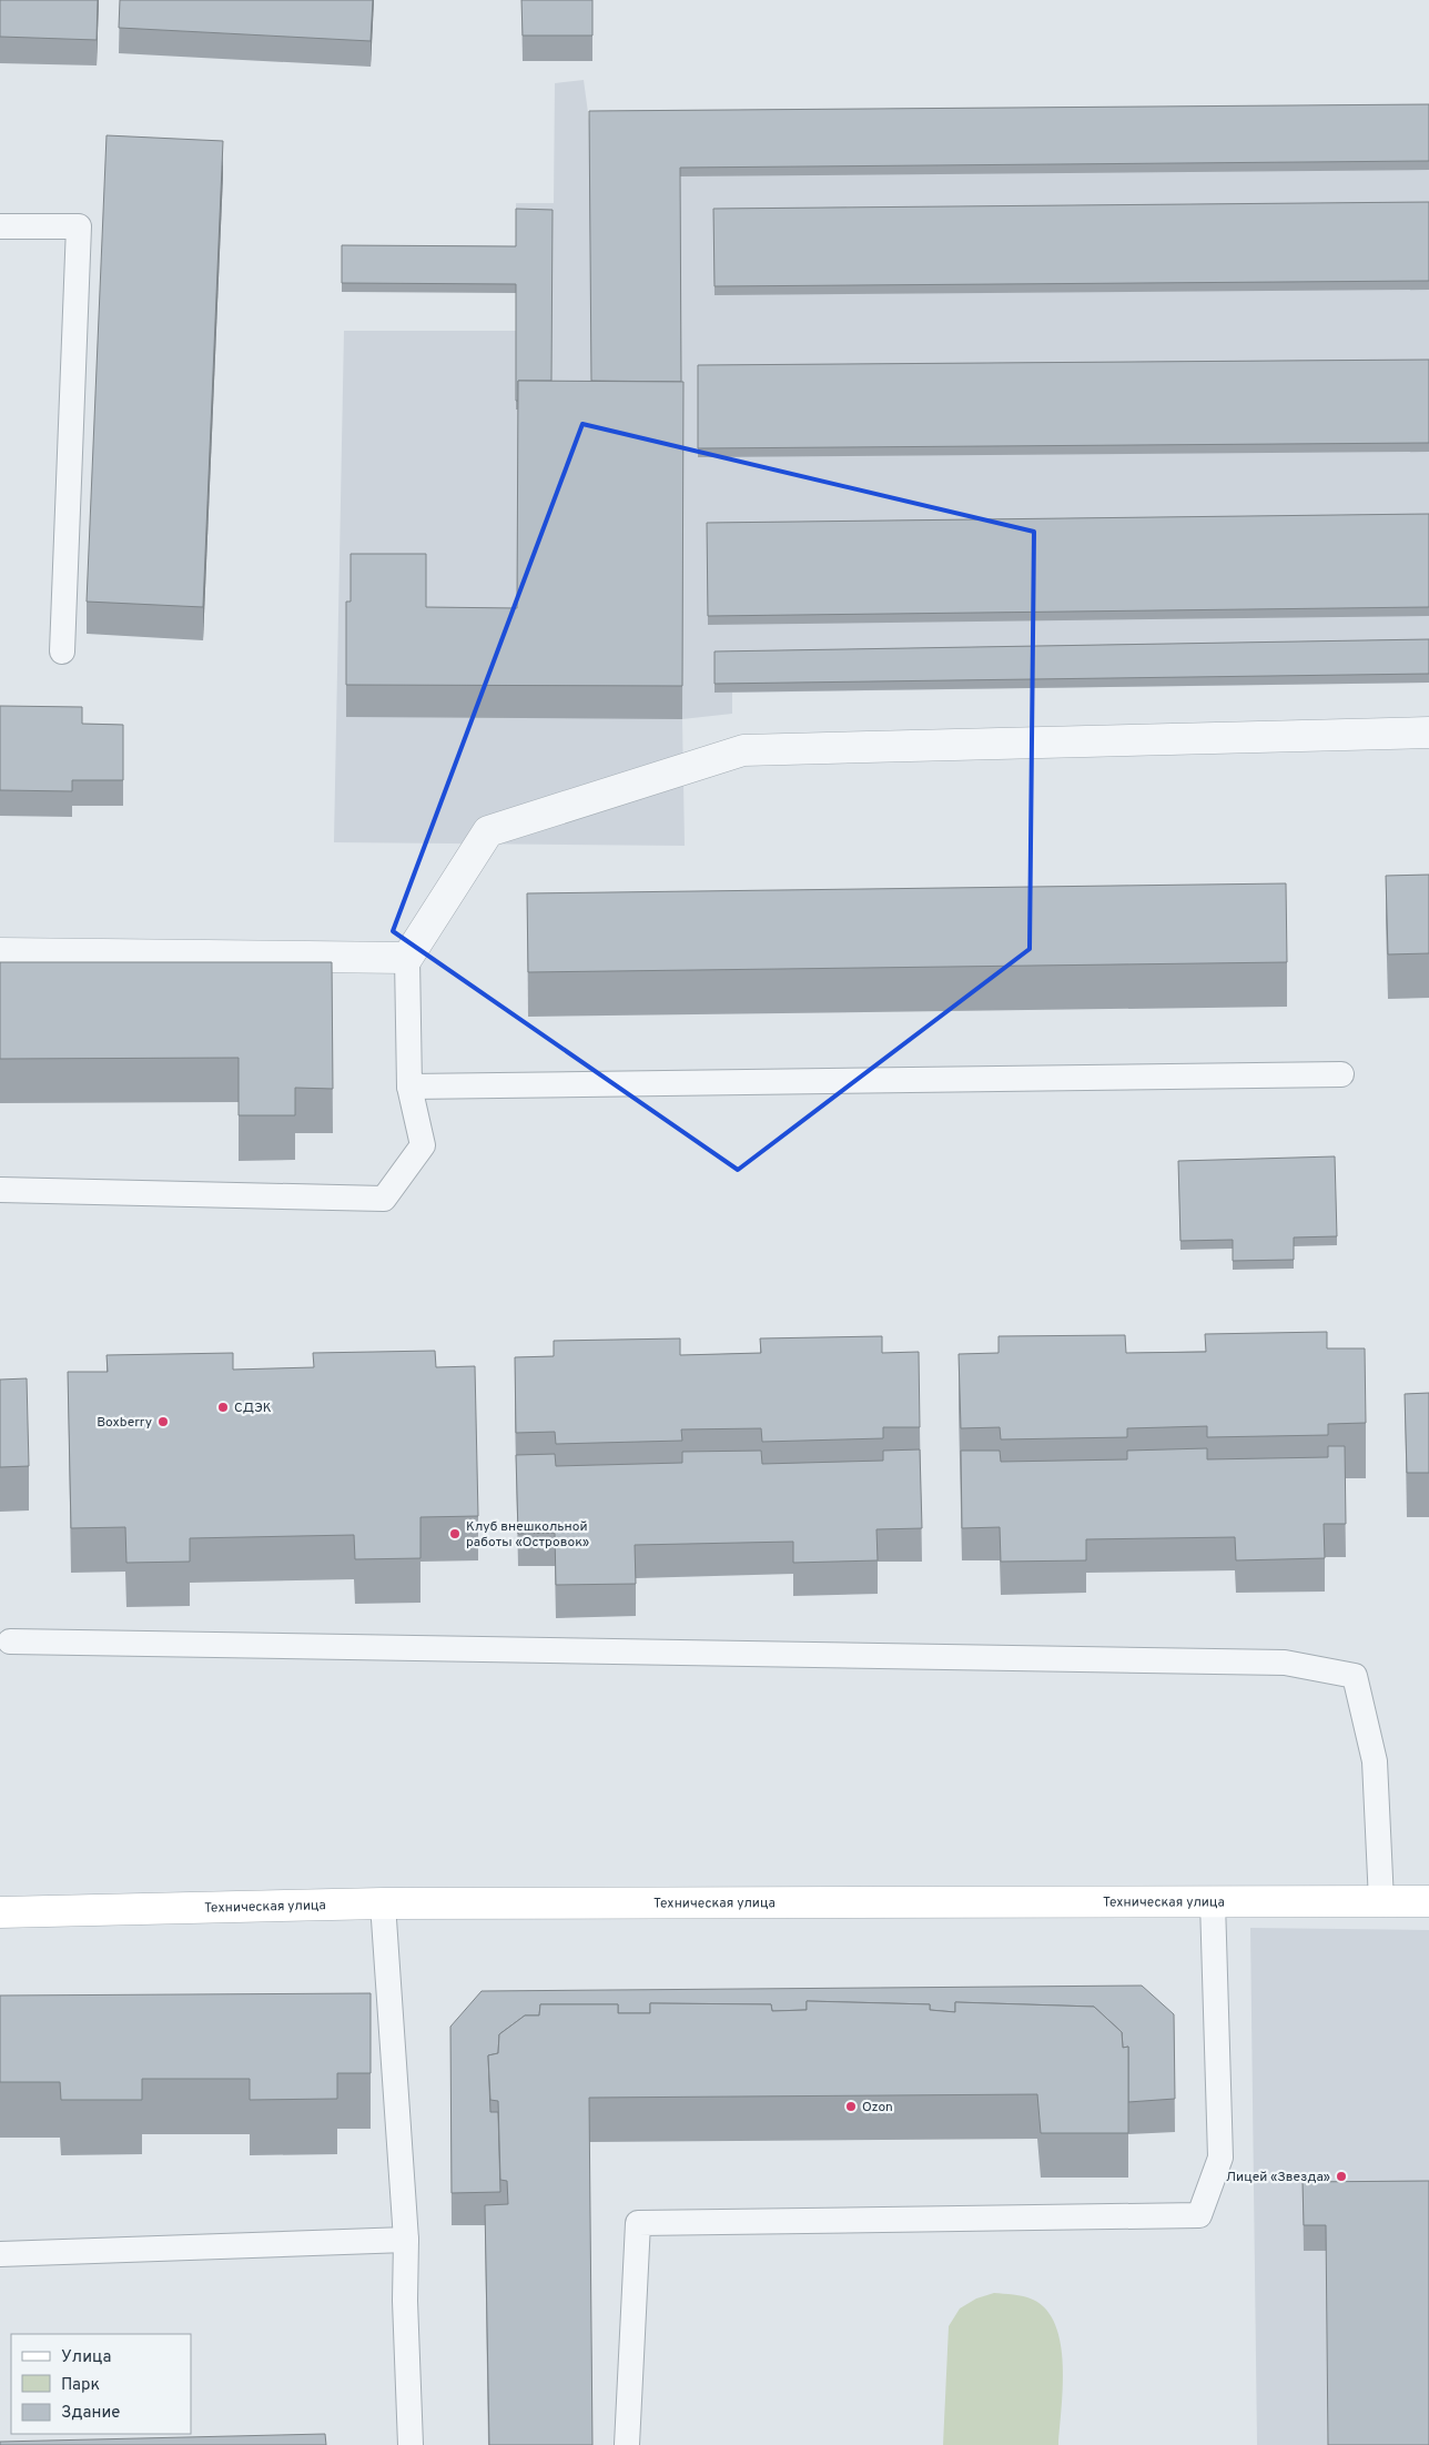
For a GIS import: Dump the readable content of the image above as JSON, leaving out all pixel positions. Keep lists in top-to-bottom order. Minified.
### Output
{"streets":{"street":["Техническая улица"]},"places":["СДЭК","Boxberry","Клуб внешкольной работы «Островок»","Ozon","Лицей «Звезда»"],"legend":["Улица","Парк","Здание"]}
